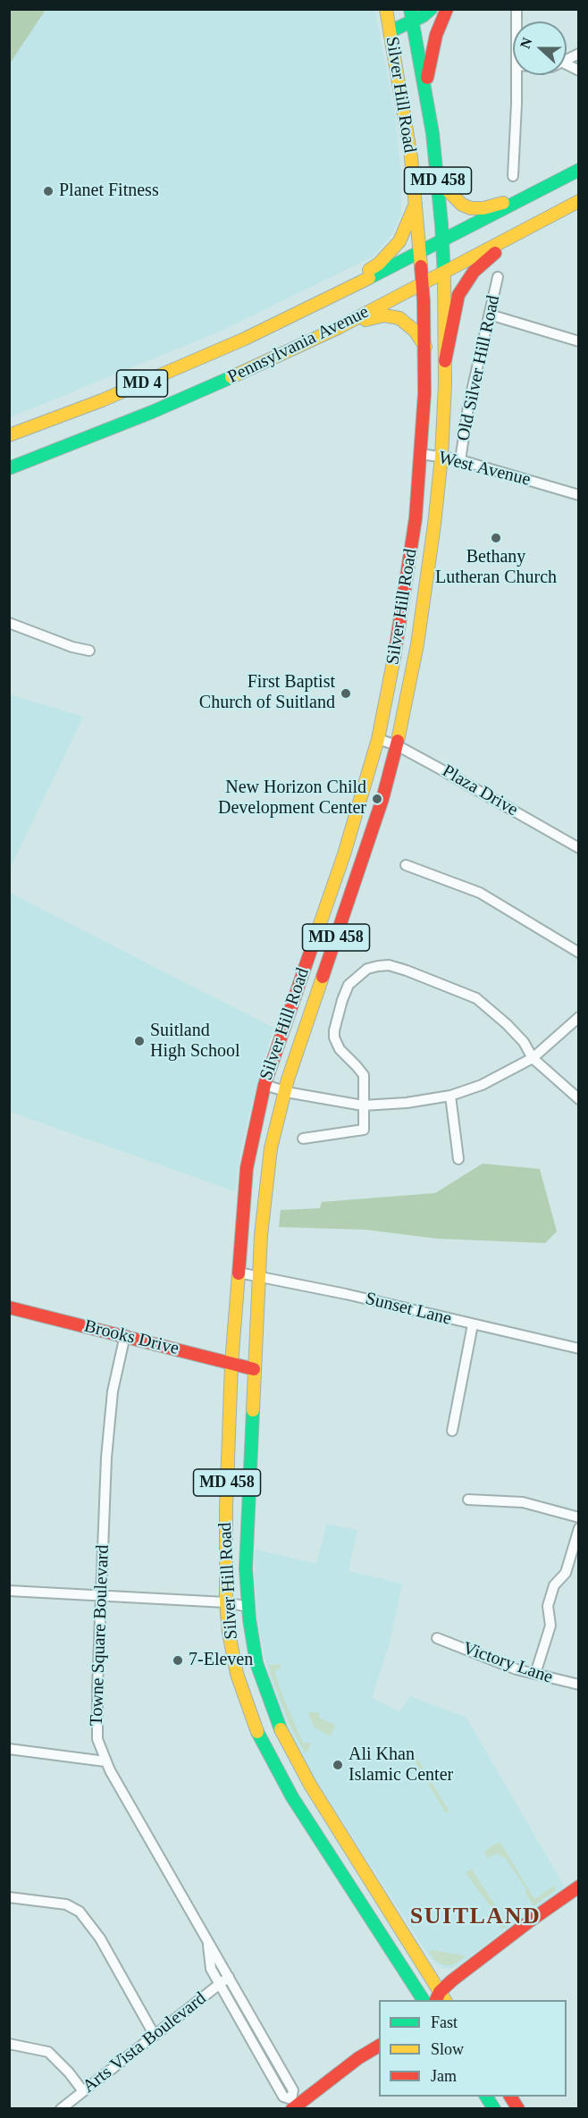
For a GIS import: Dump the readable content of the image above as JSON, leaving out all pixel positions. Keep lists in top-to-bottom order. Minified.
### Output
{"streets":{"main road":["Silver Hill Road","MD 458","Pennsylvania Avenue","MD 4","Brooks Drive"],"street":["Old Silver Hill Road","West Avenue","Plaza Drive","Sunset Lane","Towne Square Boulevard","Victory Lane","Arts Vista Boulevard"]},"crossings":[["Silver Hill Road","Pennsylvania Avenue"],["Silver Hill Road","West Avenue"],["Silver Hill Road","Plaza Drive"],["Silver Hill Road","Sunset Lane"],["Silver Hill Road","Brooks Drive"],["Old Silver Hill Road","West Avenue"],["Brooks Drive","Towne Square Boulevard"],["Towne Square Boulevard","Arts Vista Boulevard"]],"districts":["SUITLAND"],"places":["Planet Fitness","Bethany Lutheran Church","First Baptist Church of Suitland","New Horizon Child Development Center","Suitland High School","7-Eleven","Ali Khan Islamic Center"],"legend":["Fast","Slow","Jam"],"north":"left"}
